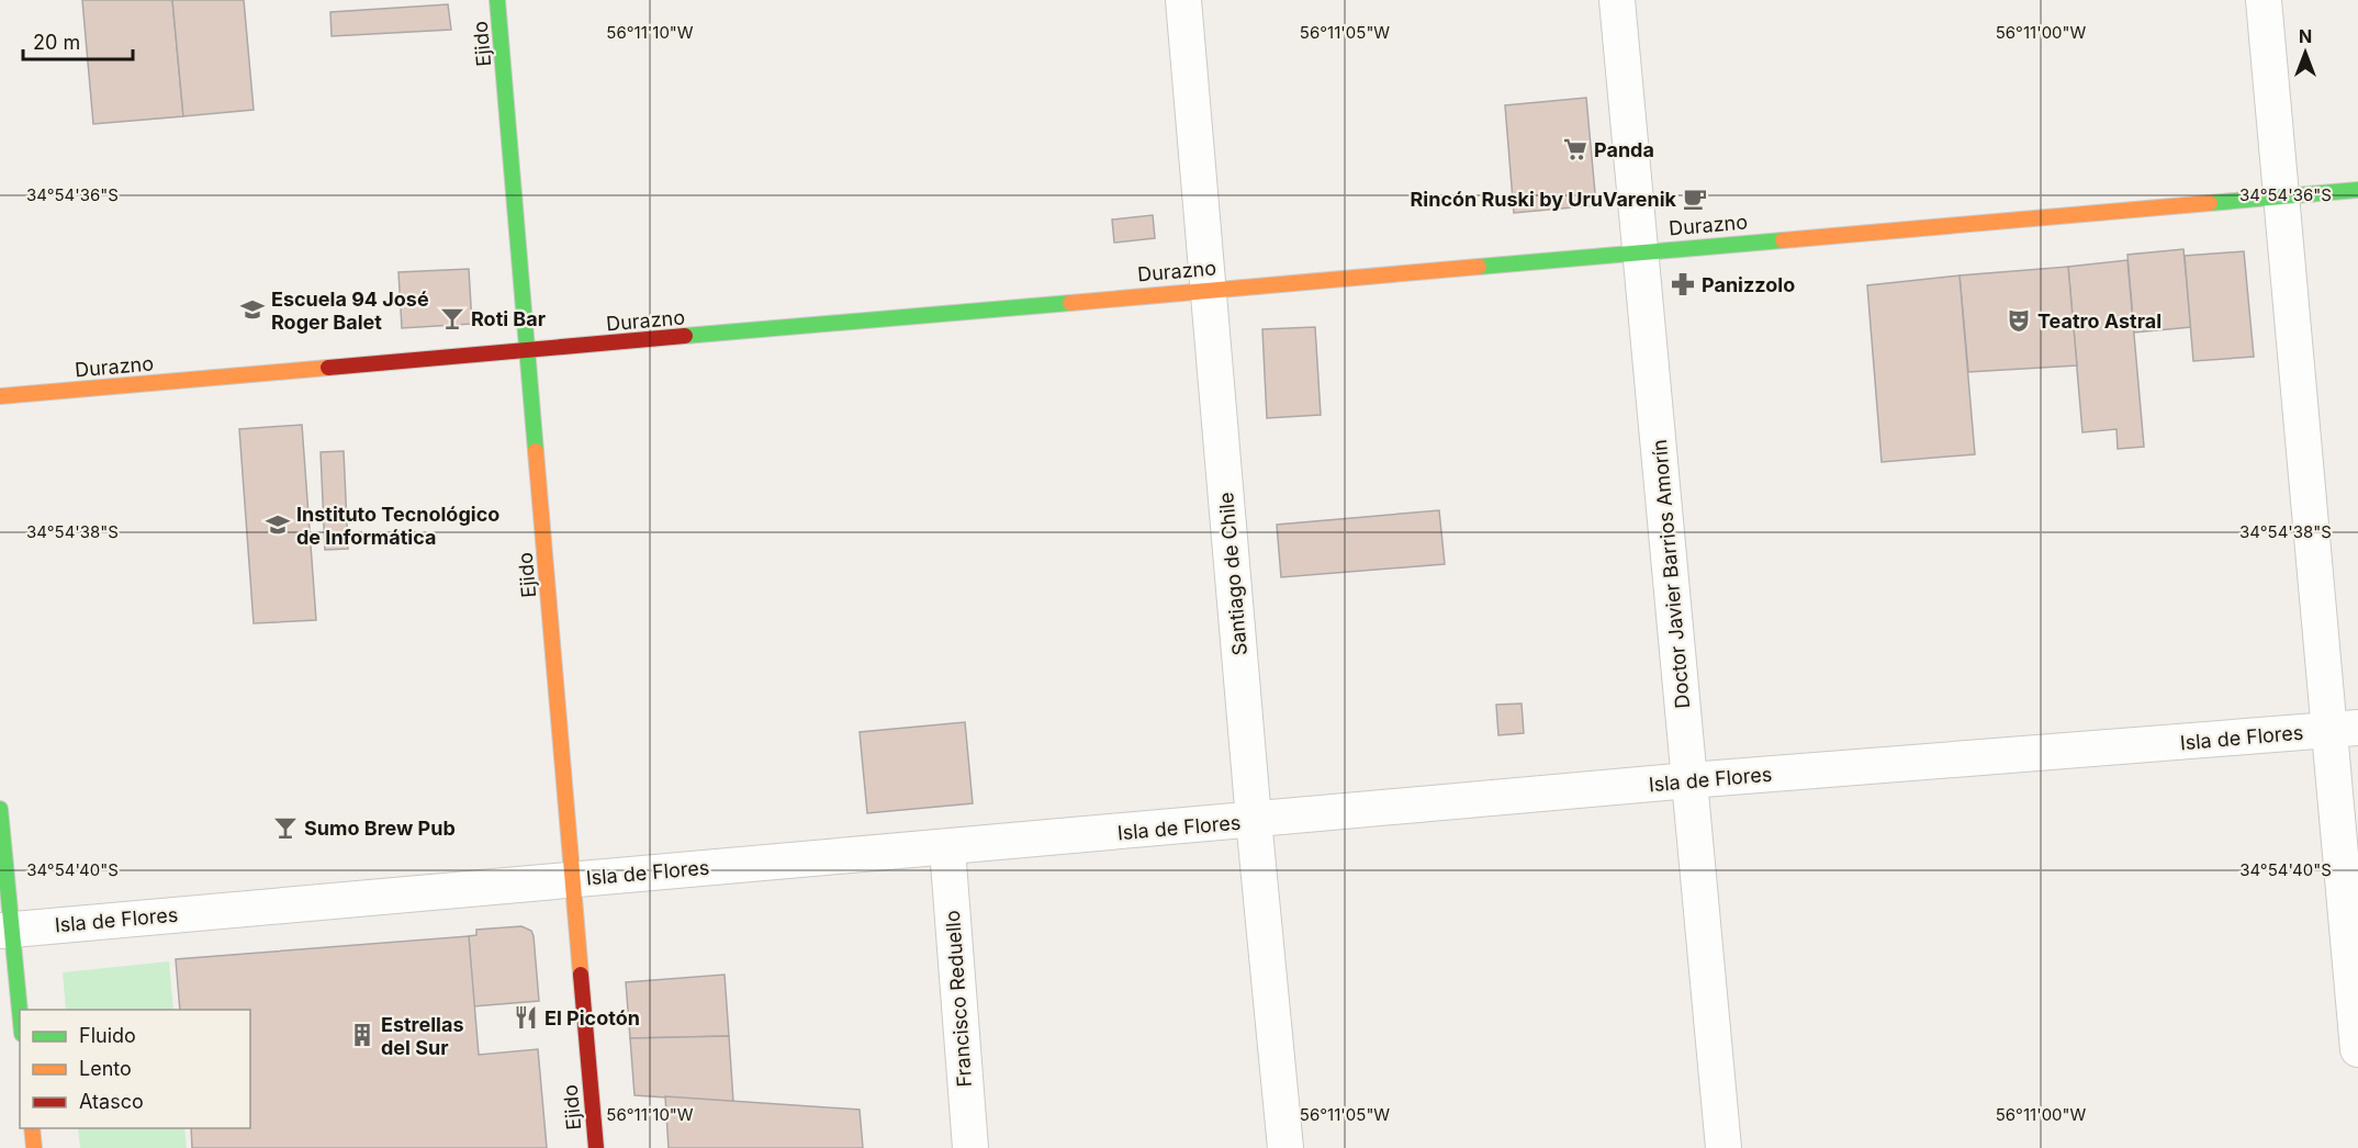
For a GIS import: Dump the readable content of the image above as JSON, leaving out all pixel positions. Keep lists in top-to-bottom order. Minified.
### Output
{"streets":{"street":["Ejido","Durazno","Santiago de Chile","Doctor Javier Barrios Amorín","Isla de Flores","Francisco Reduello"]},"crossings":[["Ejido","Durazno"],["Ejido","Isla de Flores"],["Durazno","Santiago de Chile"],["Durazno","Doctor Javier Barrios Amorín"],["Santiago de Chile","Isla de Flores"],["Doctor Javier Barrios Amorín","Isla de Flores"],["Isla de Flores","Francisco Reduello"]],"places":{"supermarket":["Panda"],"cafe":["Rincón Ruski by UruVarenik"],"pharmacy":["Panizzolo"],"school or university":["Escuela 94 José Roger Balet","Instituto Tecnológico de Informática"],"bar":["Roti Bar","Sumo Brew Pub"],"theatre":["Teatro Astral"],"restaurant":["El Picotón"],"building":["Estrellas del Sur"]},"legend":["Fluido","Lento","Atasco"],"scale_bar":"20 m","north":"top","coordinates":["56°11'10\"W","56°11'05\"W","56°11'00\"W","34°54'36\"S","34°54'38\"S","34°54'40\"S"]}
